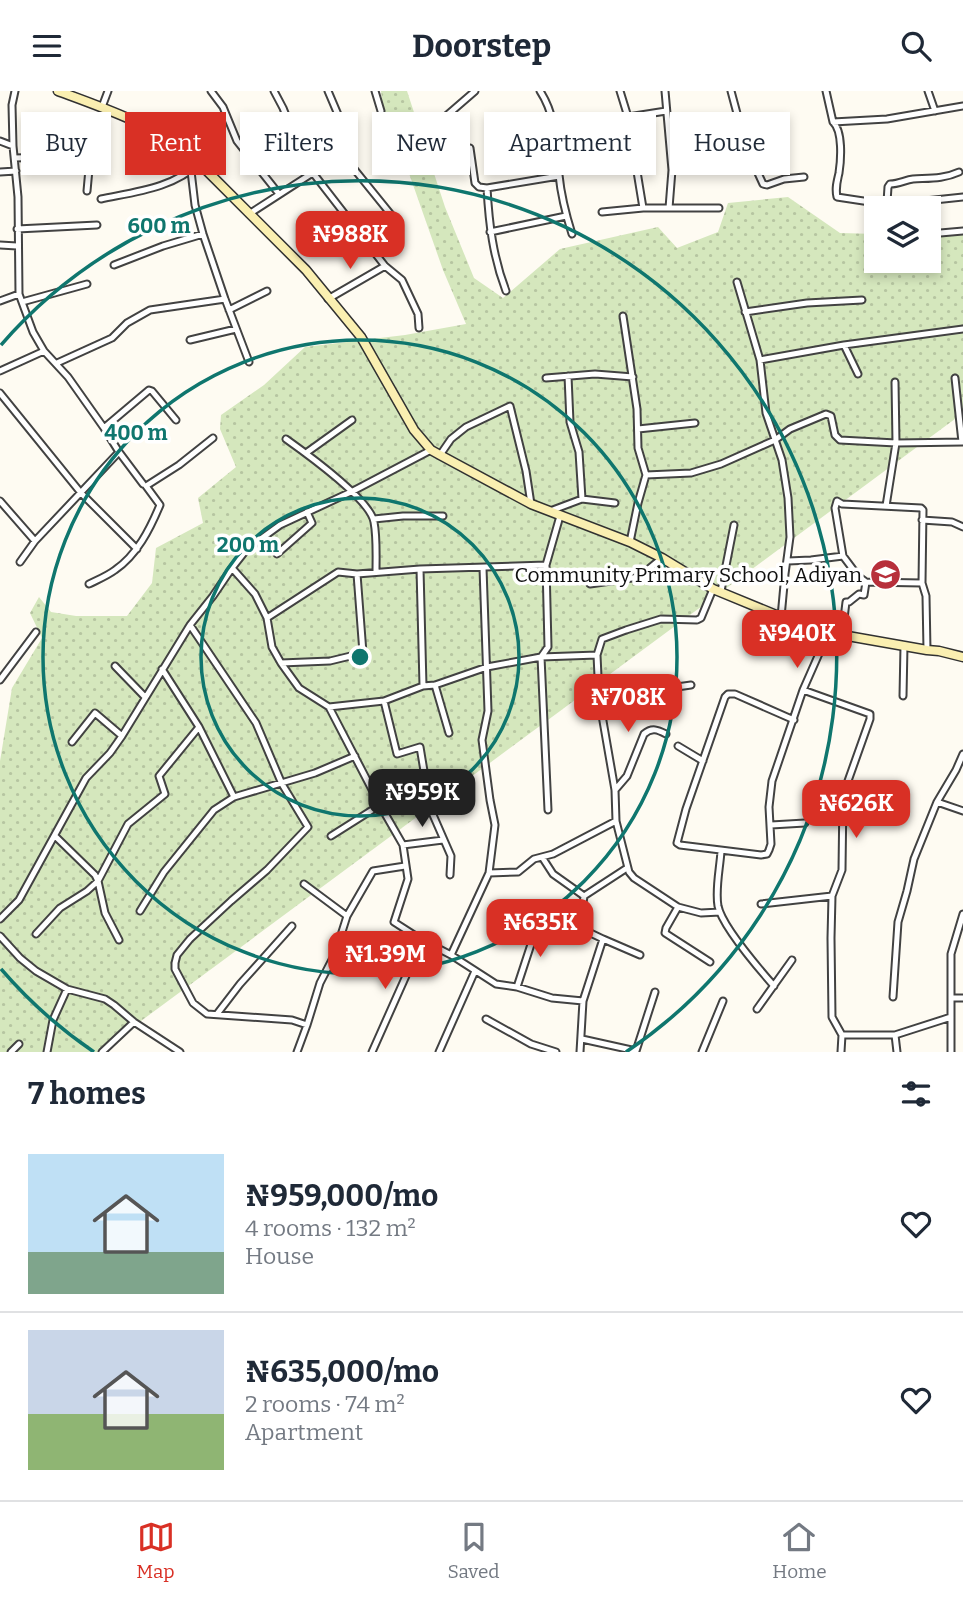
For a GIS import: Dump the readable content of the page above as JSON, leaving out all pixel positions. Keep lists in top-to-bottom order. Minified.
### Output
{"places":{"school or university":["Community Primary School, Adiyan"]},"page":{"header":"Doorstep","chip":["Buy","Rent","Filters","New","Apartment","House"],"price":["₦988K","₦940K","₦708K","₦959K","₦626K","₦635K","₦1.39M"],"heading":"7 homes","list":[{"name":"₦959,000/mo","note":"4 rooms · 132 m² · House"},{"name":"₦635,000/mo","note":"2 rooms · 74 m² · Apartment"}],"tabs":["Map","Saved","Home"]},"rings":["600 m","400 m","200 m"]}
